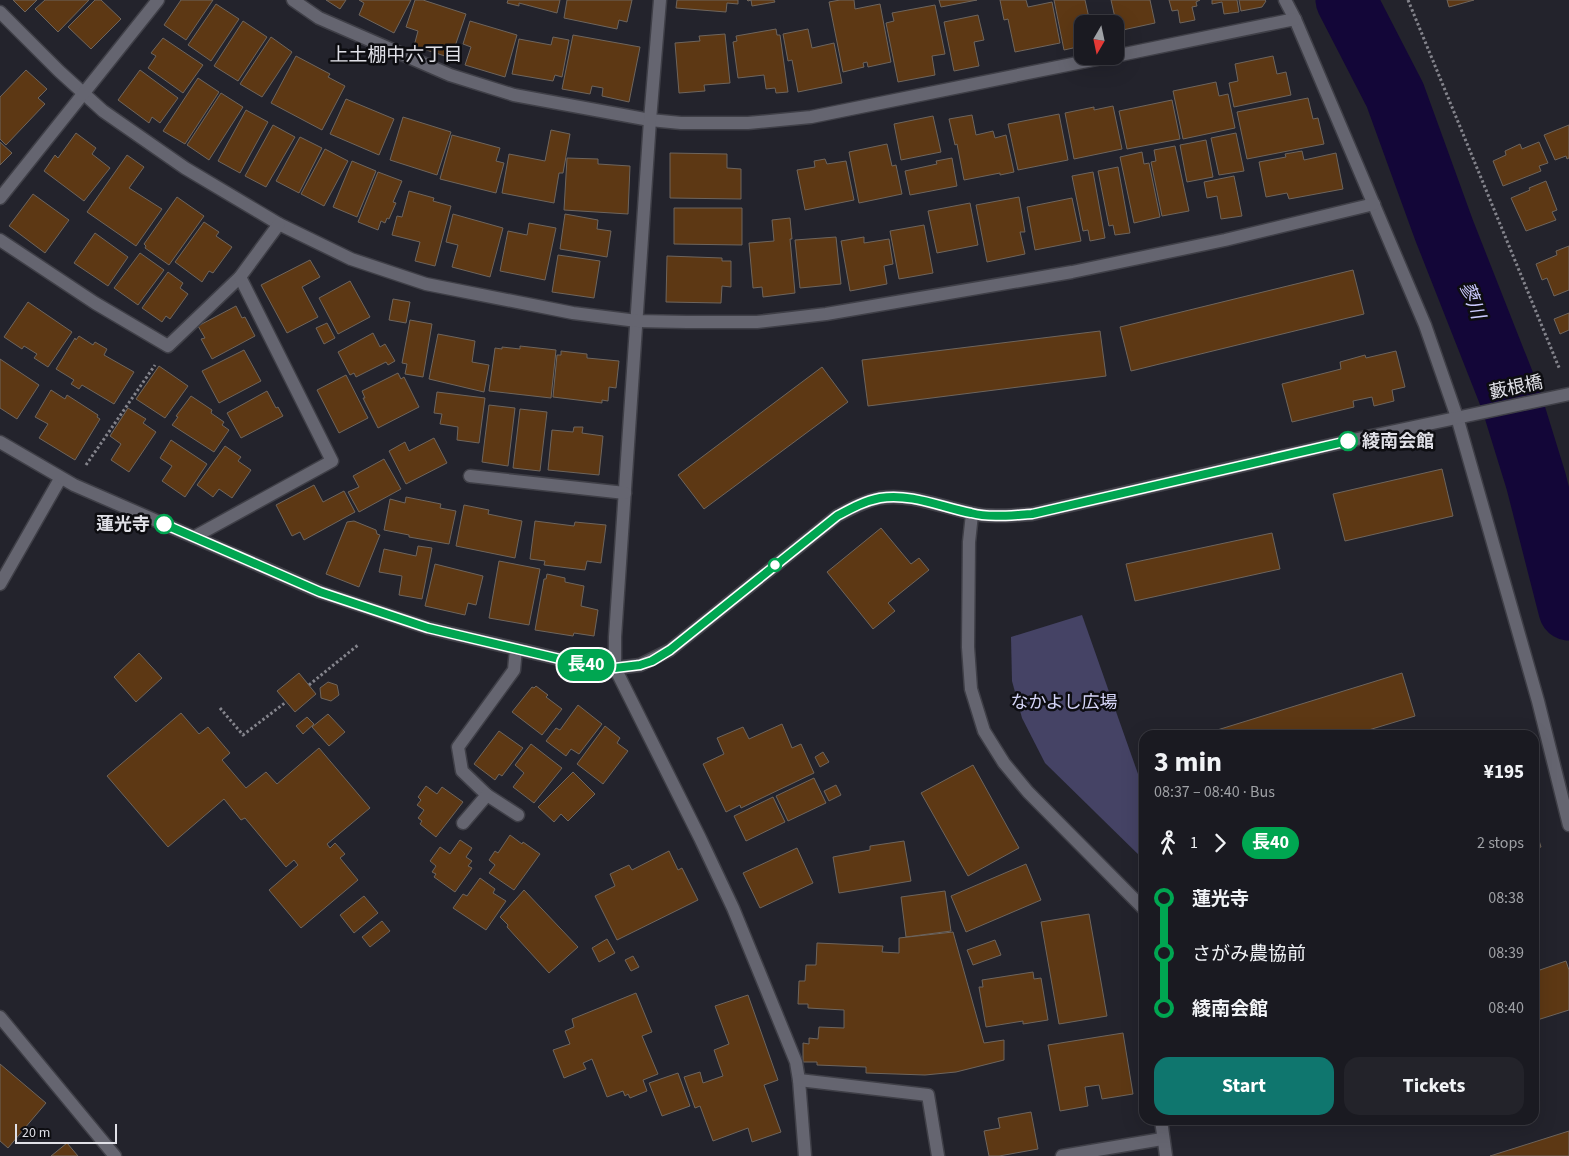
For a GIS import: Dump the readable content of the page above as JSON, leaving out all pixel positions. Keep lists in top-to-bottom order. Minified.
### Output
{"streets":{"street":["藪根橋"]},"districts":["上土棚中六丁目"],"water":["蓼川"],"parks":["なかよし広場"],"places":["綾南会館","蓮光寺"],"lines":["bus line 長40"],"scale_bar":"20 m","north":"bottom","page":{"on_map":"長40","heading":["3 min","08:37 – 08:40 · Bus","¥195"],"legs":["1","長40","2 stops"],"list":[{"name":"蓮光寺","value":"08:38"},{"name":"さがみ農協前","value":"08:39"},{"name":"綾南会館","value":"08:40"}],"buttons":["Start","Tickets"],"scale":"20 m"}}
